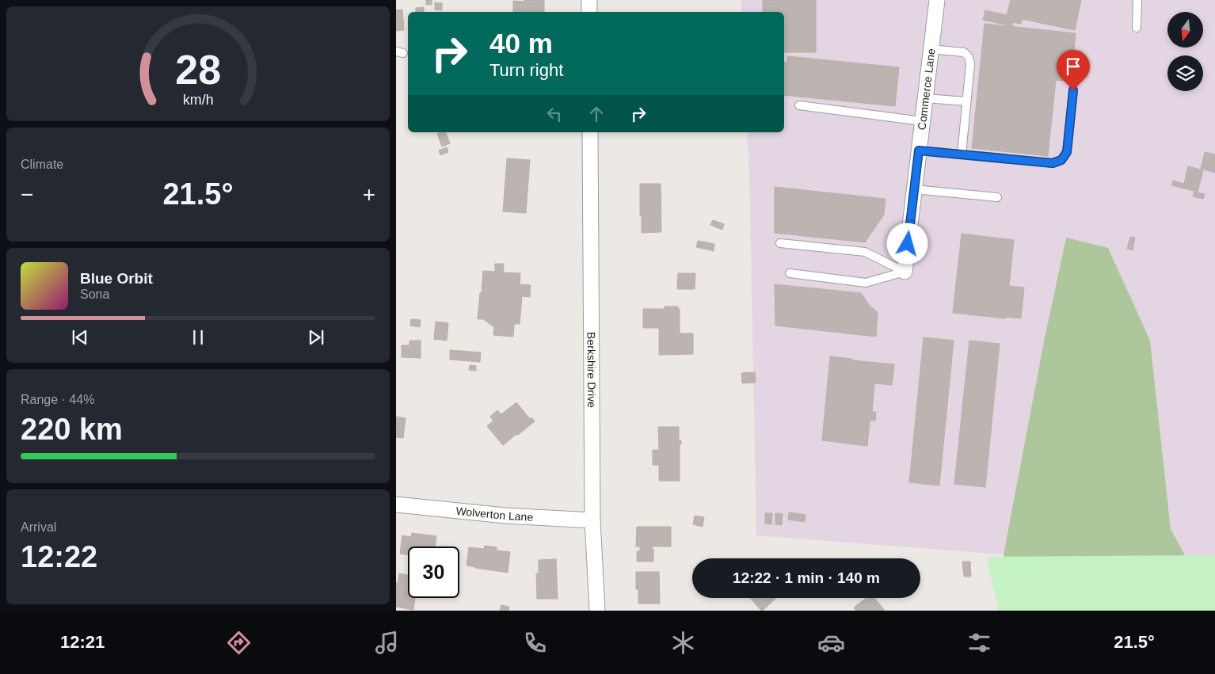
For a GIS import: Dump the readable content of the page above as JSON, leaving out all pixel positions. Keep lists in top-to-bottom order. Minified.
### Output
{"streets":{"street":["Commerce Lane","Berkshire Drive","Wolverton Lane"]},"crossings":[["Berkshire Drive","Wolverton Lane"]],"north":"bottom","page":{"turn":["40 m","Turn right"],"tile":["Climate",["Range · 44%","220 km"],["Arrival","12:22"]],"heat":["−","21.5°","+"],"song":["Blue Orbit","Sona"],"limit":"30","trip":"12:22 · 1 min · 140 m","tabs":["12:21","21.5°"],"gauge":["28","km/h"]}}
